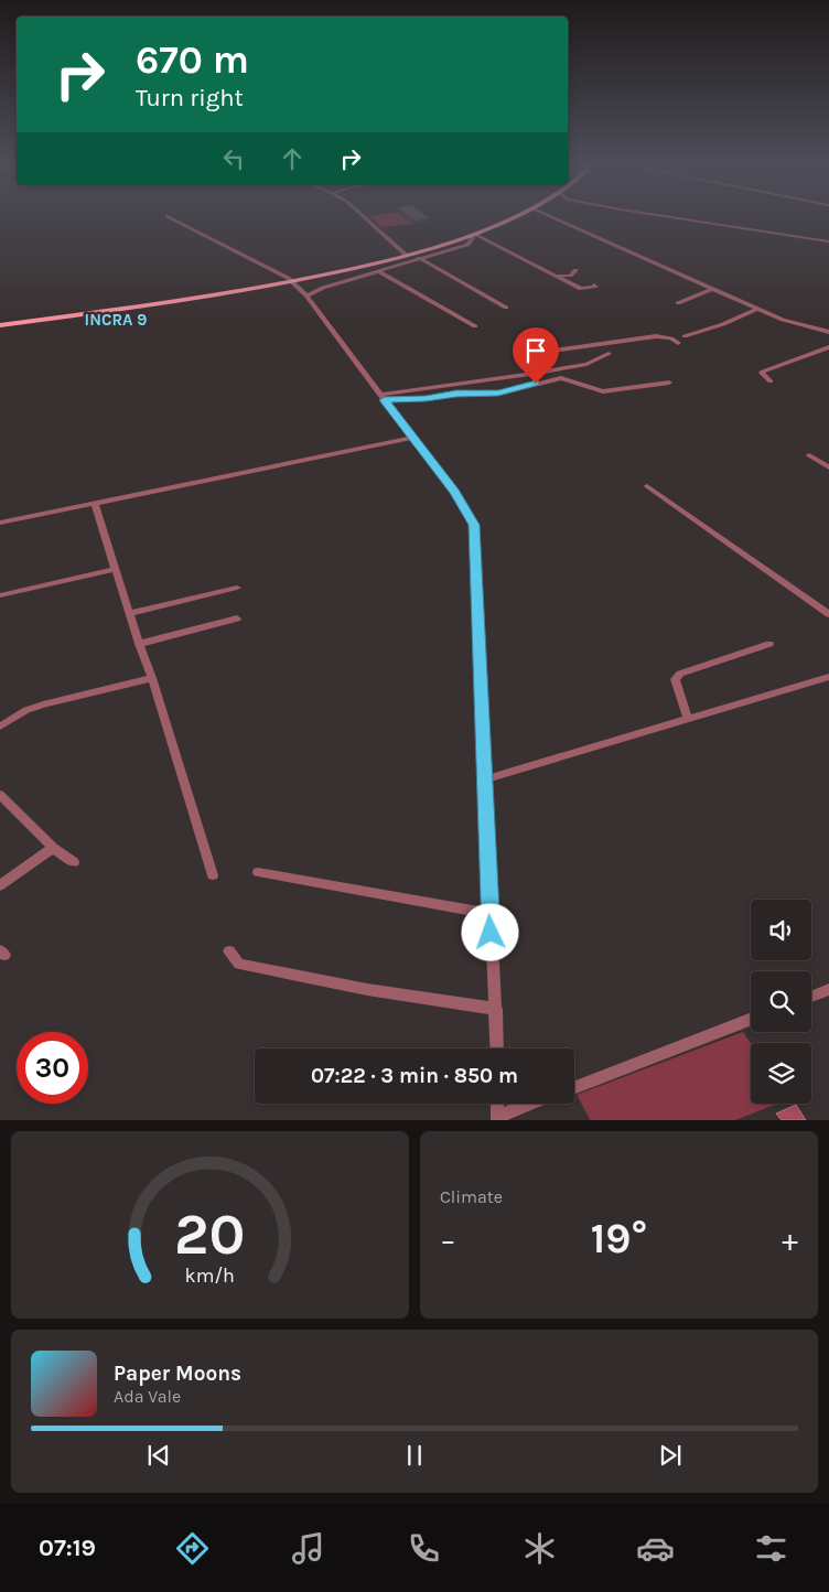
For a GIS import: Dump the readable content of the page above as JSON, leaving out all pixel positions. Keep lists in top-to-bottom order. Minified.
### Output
{"districts":["INCRA 9"],"page":{"turn":["670 m","Turn right"],"limit":"30","trip":"07:22 · 3 min · 850 m","tile":"Climate","heat":["−","19°","+"],"song":["Paper Moons","Ada Vale"],"tabs":"07:19","gauge":["20","km/h"]}}
